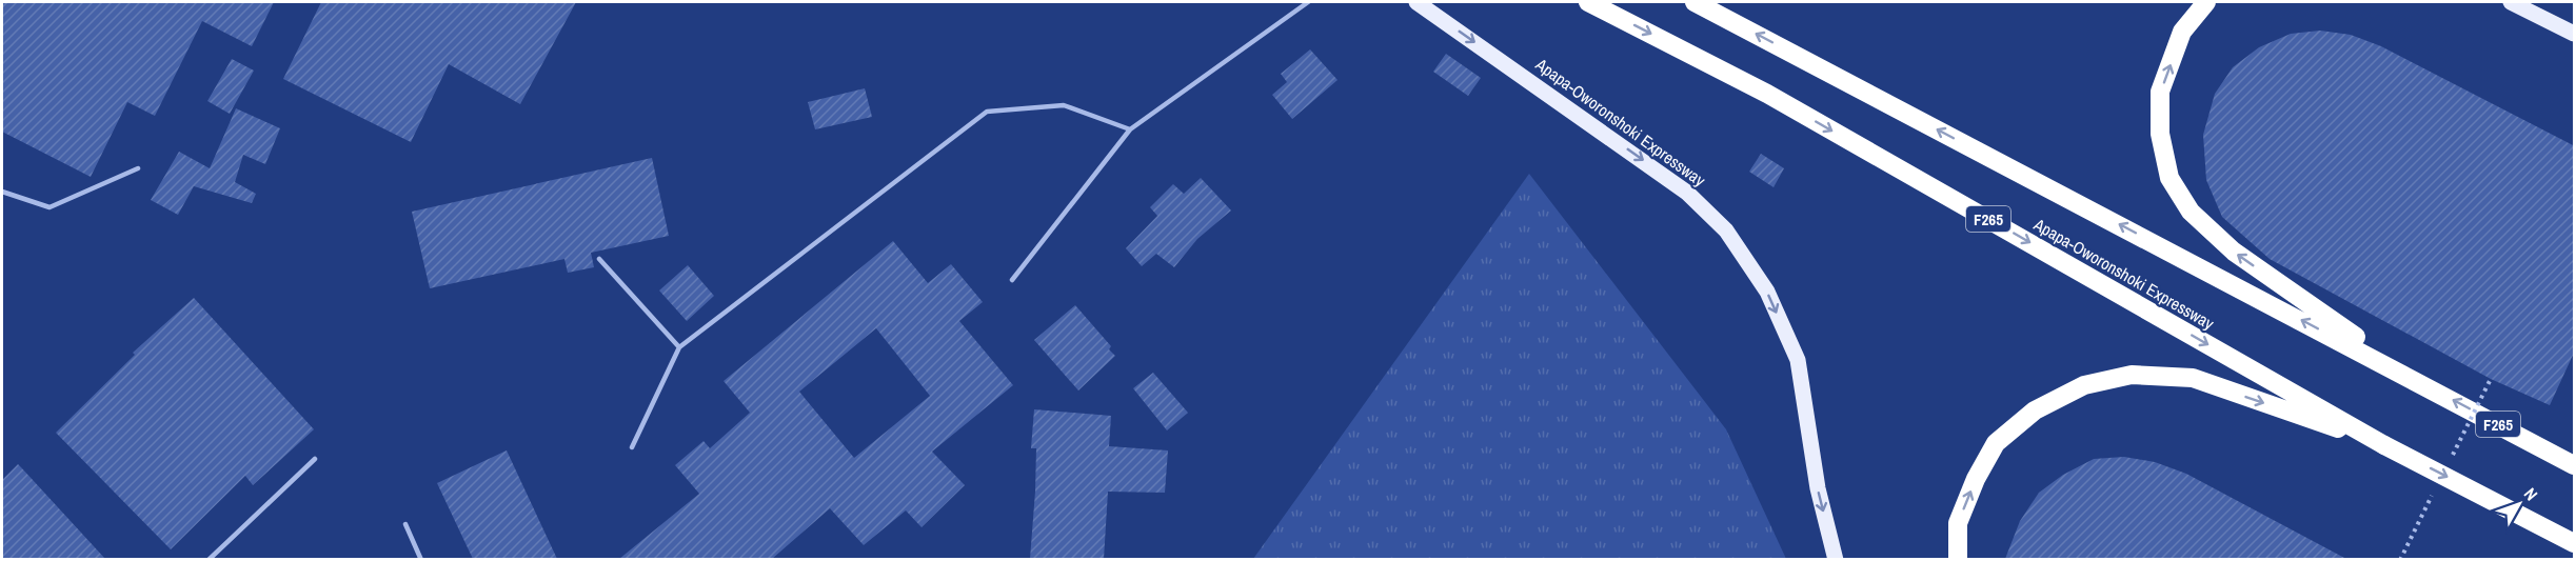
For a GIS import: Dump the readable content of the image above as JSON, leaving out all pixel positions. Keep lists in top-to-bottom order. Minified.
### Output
{"streets":{"highway":["Apapa-Oworonshoki Expressway","F265"]},"one_way":["Apapa-Oworonshoki Expressway"],"north":"top right"}
